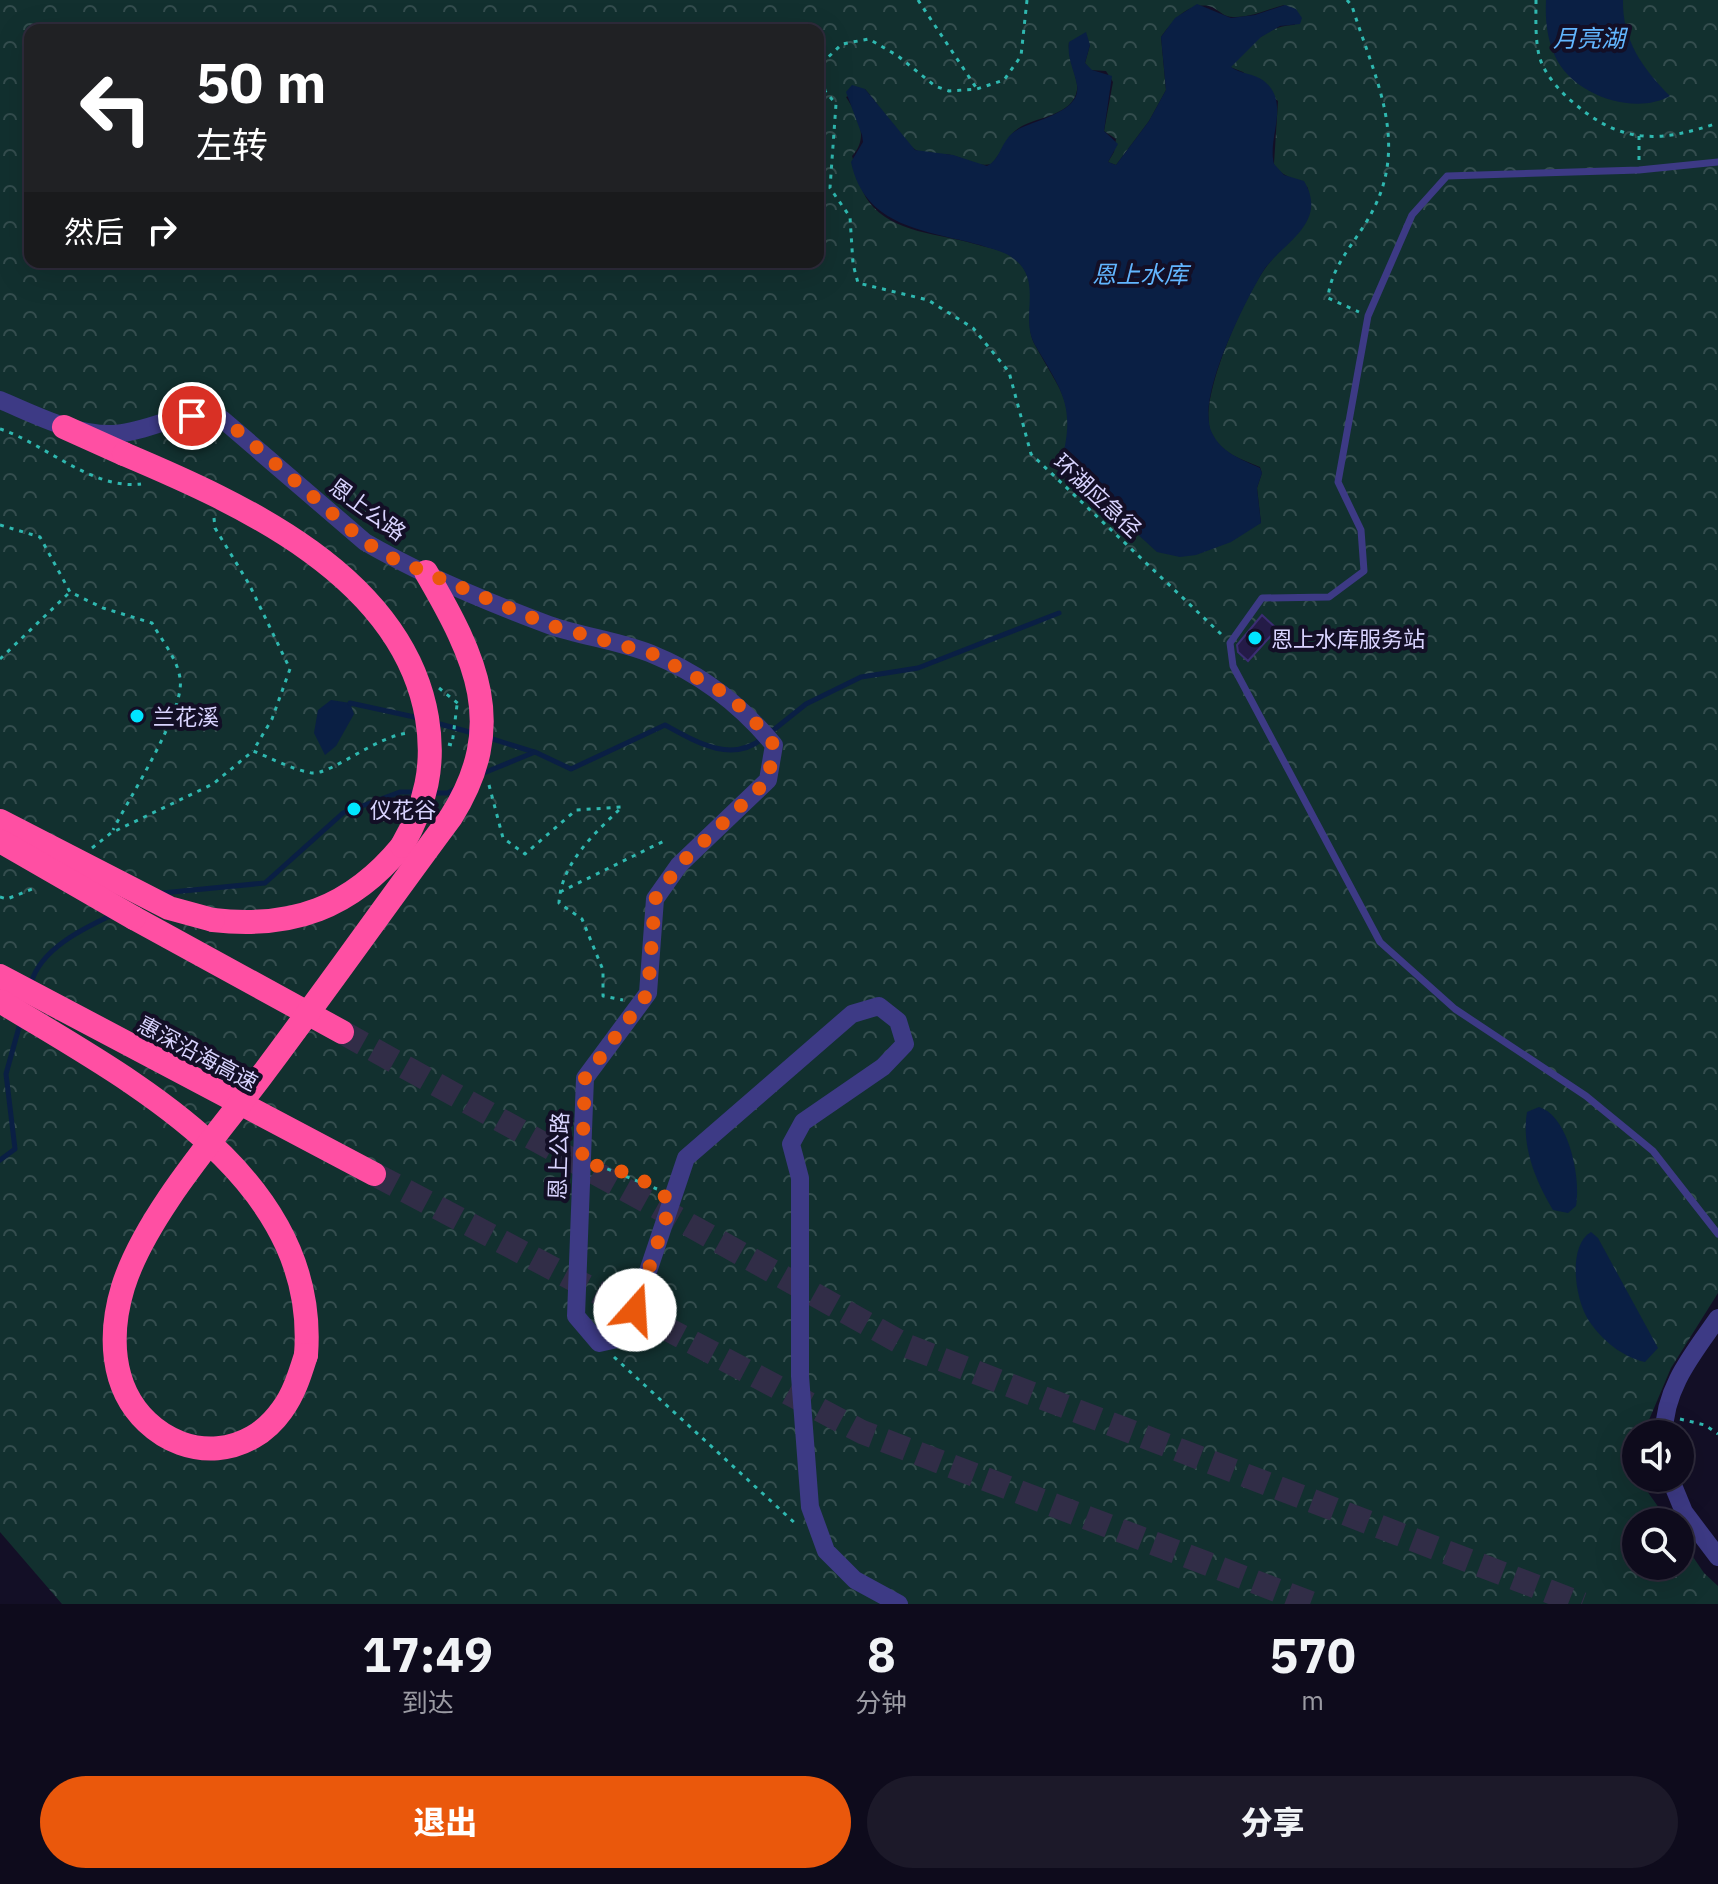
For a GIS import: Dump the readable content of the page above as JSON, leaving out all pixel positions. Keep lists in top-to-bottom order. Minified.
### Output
{"streets":{"highway":["惠深沿海高速"],"street":["恩上公路"],"path":["环湖应急径"]},"water":["月亮湖","恩上水库"],"places":["恩上水库服务站","兰花溪","仪花谷"],"page":{"turn":["50 m","左转"],"then":"然后","eta":["17:49","到达","8","分钟","570","m"],"buttons":["退出","分享"]}}
